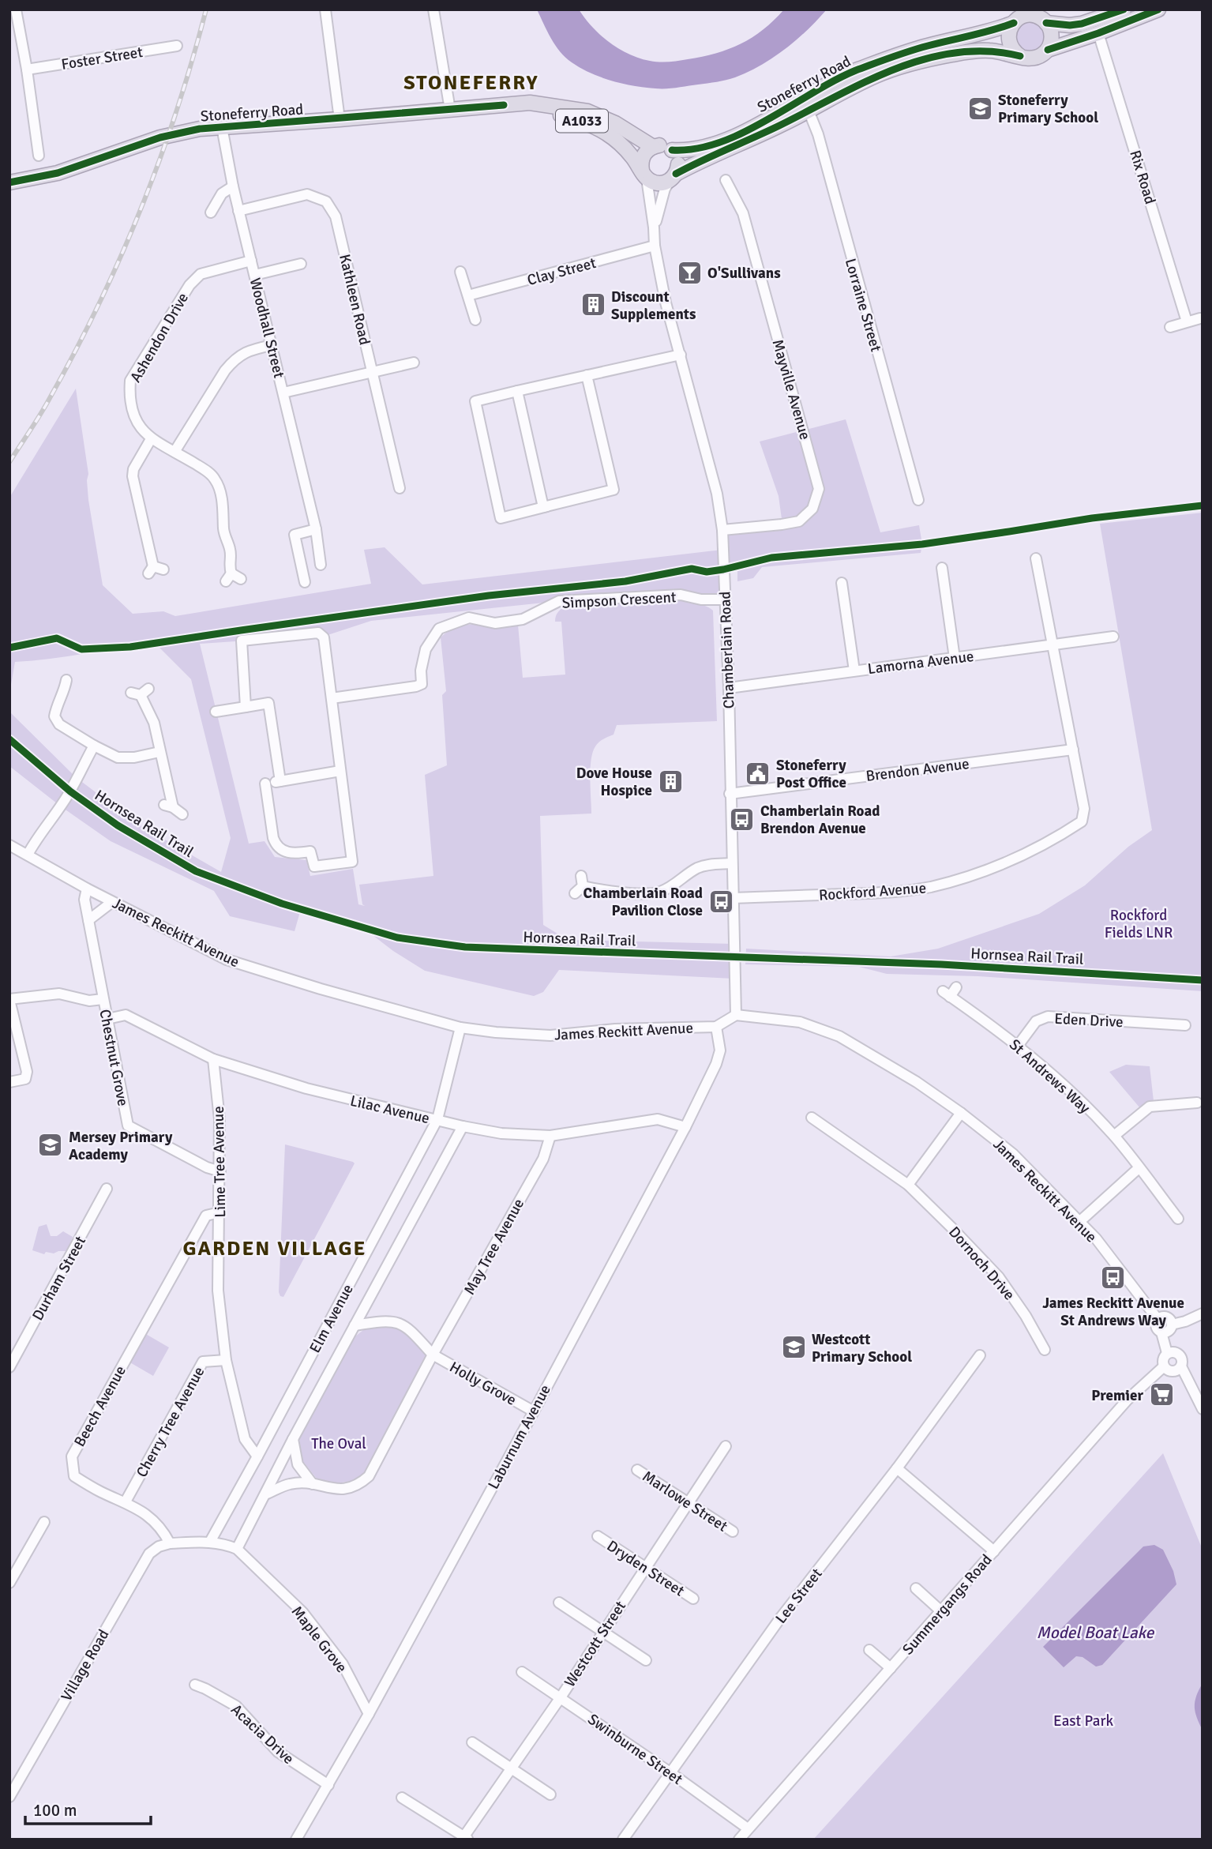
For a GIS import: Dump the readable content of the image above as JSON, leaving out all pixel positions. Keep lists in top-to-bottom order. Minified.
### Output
{"streets":{"highway":["Stoneferry Road","A1033"],"street":["Foster Street","Rix Road","Clay Street","Kathleen Road","Lorraine Street","Woodhall Street","Ashendon Drive","Mayville Avenue","Simpson Crescent","Chamberlain Road","Lamorna Avenue","Brendon Avenue","Rockford Avenue","James Reckitt Avenue","Eden Drive","Chestnut Grove","St Andrews Way","Lilac Avenue","Lime Tree Avenue","May Tree Avenue","Dornoch Drive","Durham Street","Elm Avenue","Holly Grove","Beech Avenue","Cherry Tree Avenue","Laburnum Avenue","Marlowe Street","Dryden Street","Lee Street","Summergangs Road","Maple Grove","Westcott Street","Village Road","Acacia Drive","Swinburne Street"],"cycle path":["Hornsea Rail Trail"]},"crossings":[["Stoneferry Road","Lorraine Street"],["Stoneferry Road","Woodhall Street"],["Stoneferry Road","Chamberlain Road"],["Clay Street","Chamberlain Road"],["Kathleen Road","Woodhall Street"],["Woodhall Street","Ashendon Drive"],["Mayville Avenue","Chamberlain Road"],["Simpson Crescent","Chamberlain Road"],["Chamberlain Road","Lamorna Avenue"],["Chamberlain Road","Brendon Avenue"],["Chamberlain Road","Rockford Avenue"],["Chamberlain Road","James Reckitt Avenue"],["Lamorna Avenue","Rockford Avenue"],["Brendon Avenue","Rockford Avenue"],["James Reckitt Avenue","Chestnut Grove"],["James Reckitt Avenue","Elm Avenue"],["James Reckitt Avenue","Laburnum Avenue"],["James Reckitt Avenue","Summergangs Road"],["Eden Drive","St Andrews Way"],["Chestnut Grove","Lilac Avenue"],["Chestnut Grove","Lime Tree Avenue"],["Lilac Avenue","Lime Tree Avenue"],["Lilac Avenue","May Tree Avenue"],["Lilac Avenue","Elm Avenue"],["Lilac Avenue","Laburnum Avenue"],["Lime Tree Avenue","Elm Avenue"],["Lime Tree Avenue","Beech Avenue"],["Lime Tree Avenue","Cherry Tree Avenue"],["May Tree Avenue","Holly Grove"],["Elm Avenue","Maple Grove"],["Holly Grove","Laburnum Avenue"],["Beech Avenue","Cherry Tree Avenue"],["Beech Avenue","Village Road"],["Laburnum Avenue","Maple Grove"],["Laburnum Avenue","Acacia Drive"],["Marlowe Street","Westcott Street"],["Dryden Street","Westcott Street"],["Lee Street","Swinburne Street"],["Summergangs Road","Swinburne Street"],["Westcott Street","Swinburne Street"]],"districts":["STONEFERRY","GARDEN VILLAGE"],"water":["Model Boat Lake"],"parks":["Rockford Fields LNR","The Oval","East Park"],"places":{"school or university":["Stoneferry Primary School","Mersey Primary Academy","Westcott Primary School"],"bar":["O'Sullivans"],"building":["Discount Supplements","Dove House Hospice"],"public building":["Stoneferry Post Office"],"bus stop":["Chamberlain Road Brendon Avenue","Chamberlain Road Pavilion Close","James Reckitt Avenue St Andrews Way"],"supermarket":["Premier"]},"scale_bar":"100 m"}
